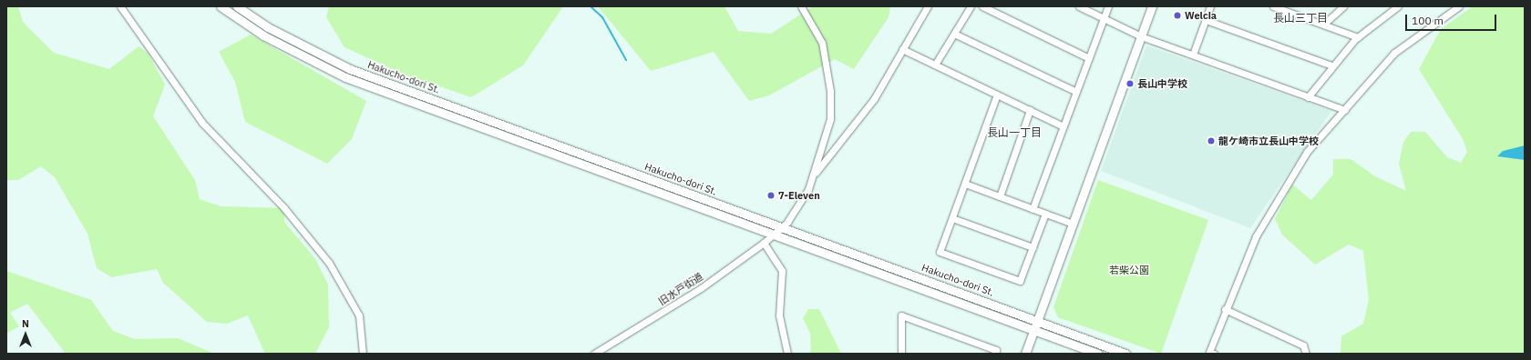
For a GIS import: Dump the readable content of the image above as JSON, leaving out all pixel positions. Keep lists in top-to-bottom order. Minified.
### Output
{"streets":{"main road":["Hakucho-dori St."],"street":["旧水戸街道"]},"crossings":[["Hakucho-dori St.","旧水戸街道"]],"districts":["長山三丁目","長山一丁目"],"parks":["若柴公園"],"places":["Welcia","長山中学校","龍ケ崎市立長山中学校","7-Eleven"],"scale_bar":"100 m","north":"top"}
